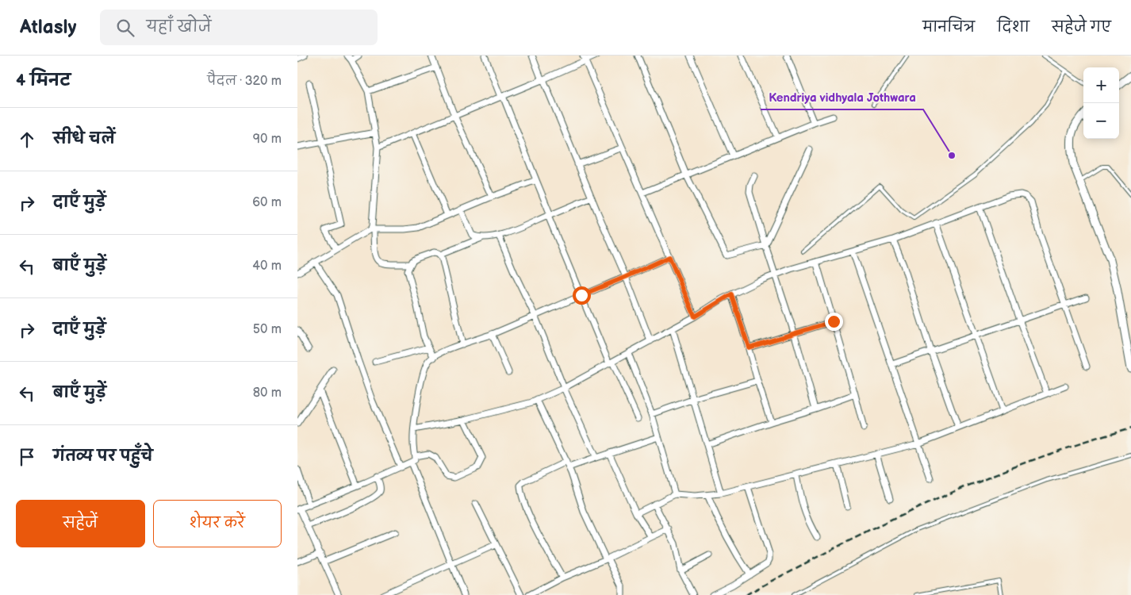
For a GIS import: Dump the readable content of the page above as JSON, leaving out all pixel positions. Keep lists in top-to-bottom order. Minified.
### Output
{"places":["Kendriya vidhyala Jothwara"],"page":{"header":"Atlasly","search":"यहाँ खोजें","nav":["मानचित्र","दिशा","सहेजे गए"],"heading":["4 मिनट","पैदल · 320 m"],"map_buttons":["+","−"],"list":[["सीधे चलें","90 m"],["दाएँ मुड़ें","60 m"],["बाएँ मुड़ें","40 m"],["दाएँ मुड़ें","50 m"],["बाएँ मुड़ें","80 m"],"गंतव्य पर पहुँचे"],"buttons":["सहेजें","शेयर करें"]}}
